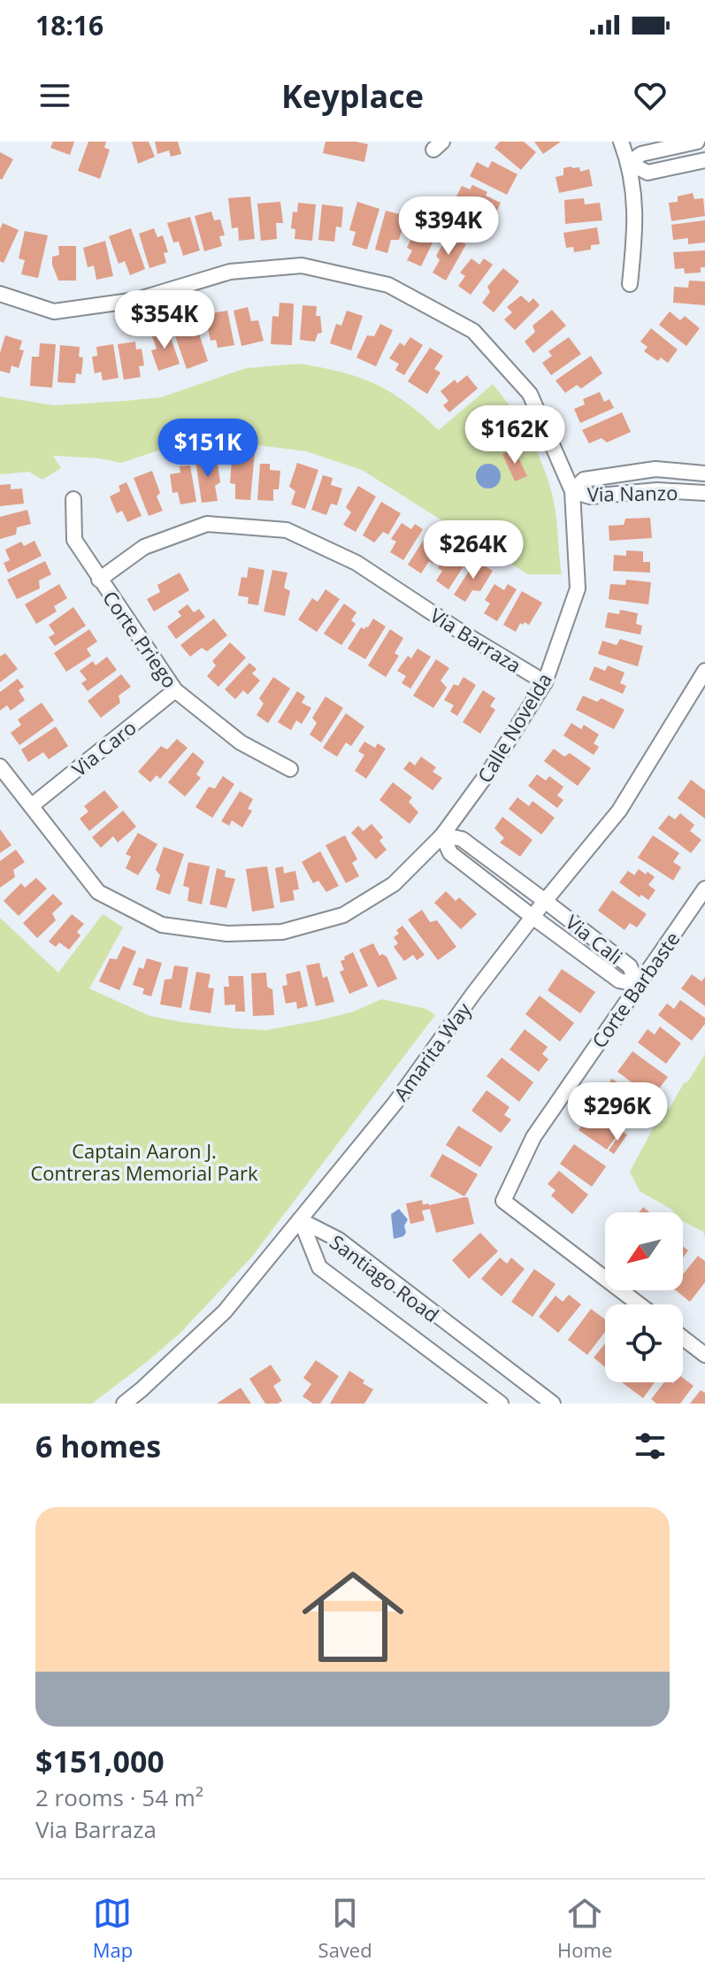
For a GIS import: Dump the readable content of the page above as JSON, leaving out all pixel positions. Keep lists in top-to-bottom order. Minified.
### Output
{"streets":{"street":["Via Nanzo","Corte Priego","Via Barraza","Calle Novelda","Via Caro","Via Cali","Corte Barbaste","Amarita Way","Santiago Road"]},"crossings":[["Via Nanzo","Calle Novelda"],["Corte Priego","Via Barraza"],["Corte Priego","Via Caro"],["Via Barraza","Calle Novelda"],["Calle Novelda","Via Caro"],["Calle Novelda","Via Cali"],["Via Cali","Corte Barbaste"],["Via Cali","Amarita Way"],["Amarita Way","Santiago Road"]],"parks":["Captain Aaron J. Contreras Memorial Park"],"north":"bottom left","page":{"status":"18:16","header":"Keyplace","price":["$394K","$354K","$162K","$151K","$264K","$296K"],"heading":"6 homes","list":[{"name":"$151,000","note":"2 rooms · 54 m² · Via Barraza"}],"tabs":["Map","Saved","Home"]}}
